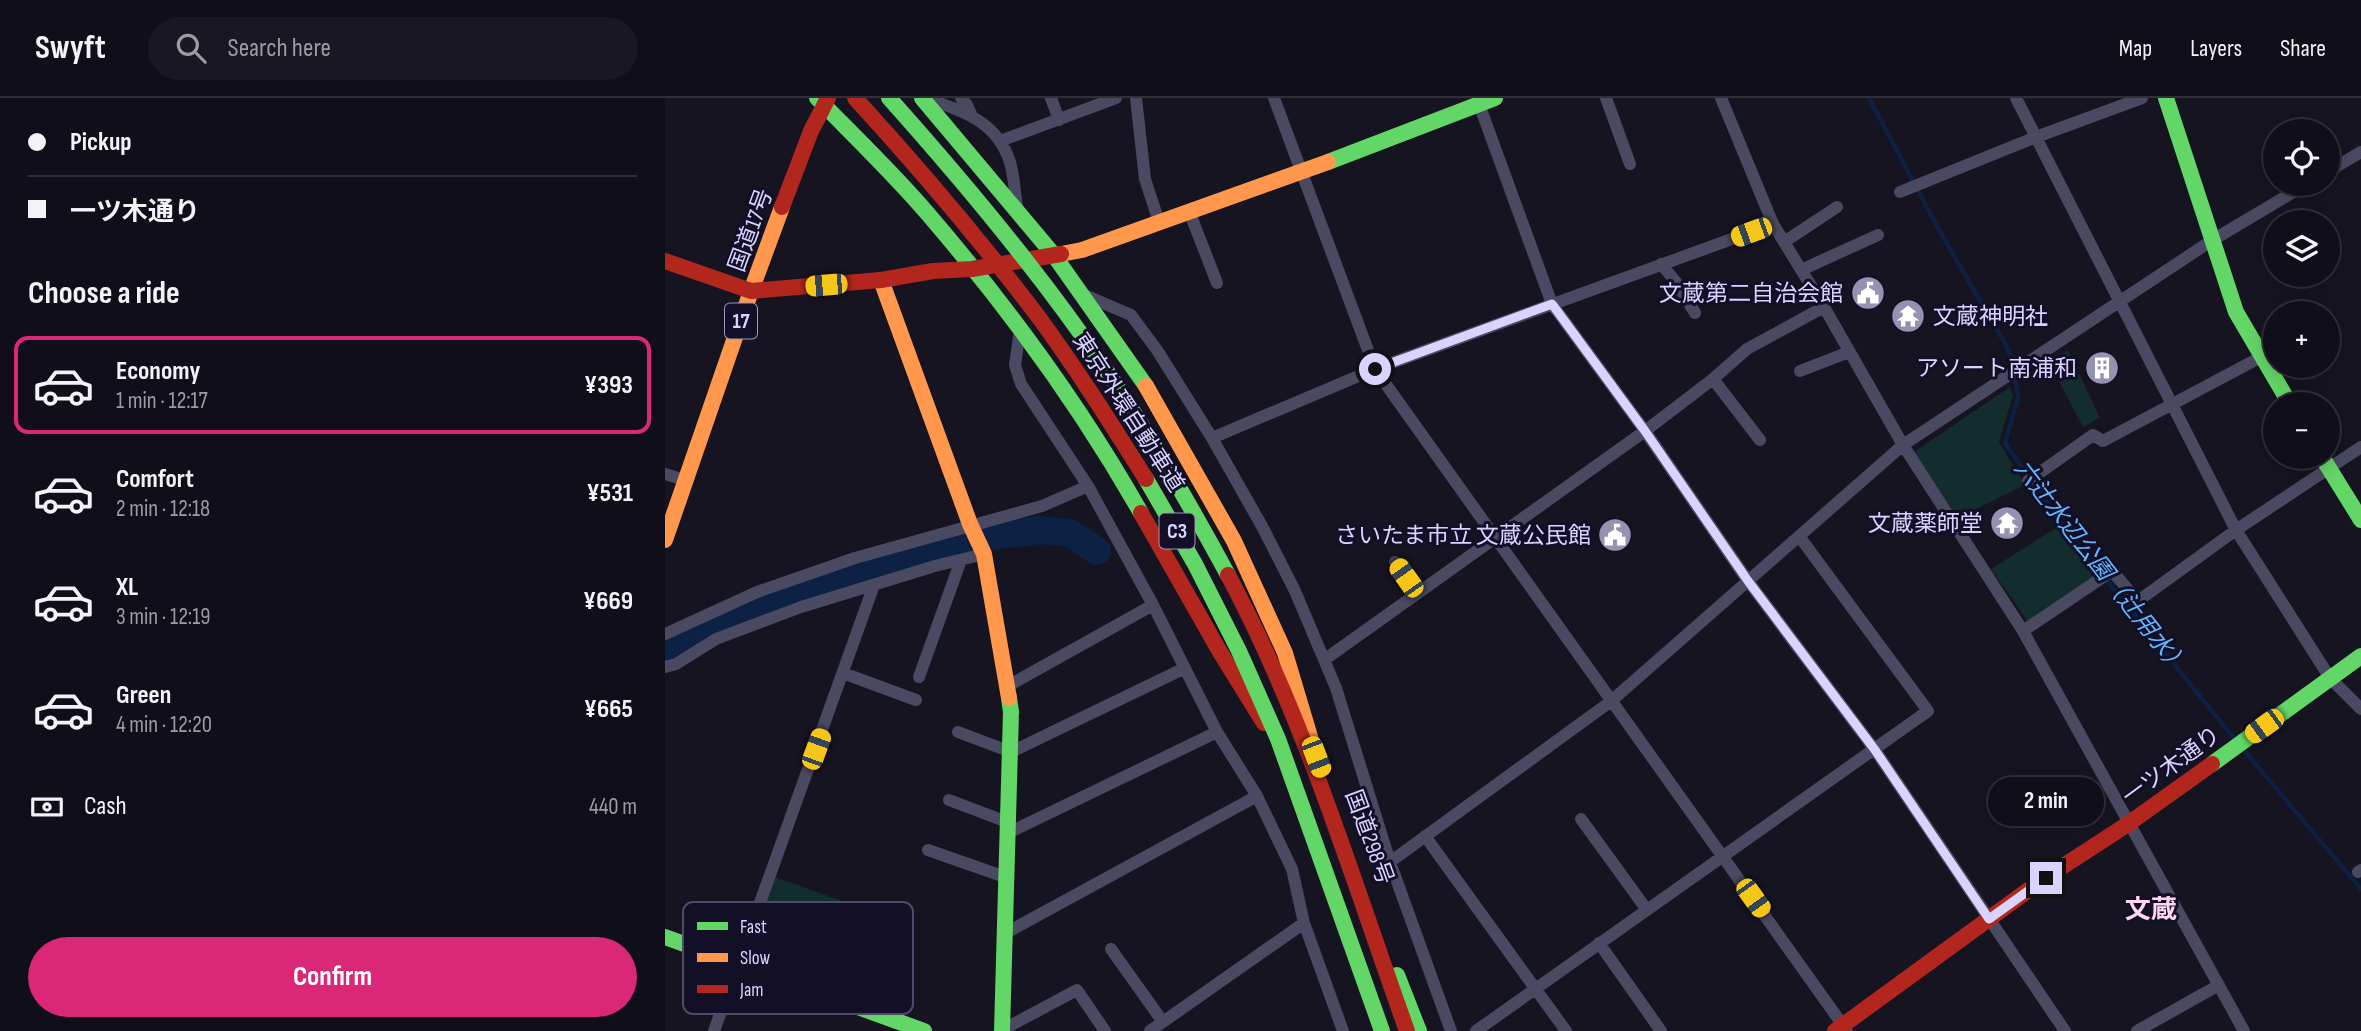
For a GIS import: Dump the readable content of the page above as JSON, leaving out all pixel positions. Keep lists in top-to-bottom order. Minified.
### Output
{"streets":{"main road":["国道17号","17","東京外環自動車道","C3","一ツ木通り","国道298号"]},"districts":["文蔵"],"water":["六辻水辺公園（辻用水）"],"places":{"public building":["文蔵第二自治会館","さいたま市立 文蔵公民館"],"temple":["文蔵神明社","文蔵薬師堂"],"building":["アソート南浦和"]},"legend":["Fast","Slow","Jam"],"page":{"header":"Swyft","search":"Search here","nav":["Map","Layers","Share"],"banner":["Pickup","一ツ木通り"],"map_buttons":["+","−"],"heading":"Choose a ride","list":[{"name":"Economy","note":"1 min · 12:17","value":"¥393"},{"name":"Comfort","note":"2 min · 12:18","value":"¥531"},{"name":"XL","note":"3 min · 12:19","value":"¥669"},{"name":"Green","note":"4 min · 12:20","value":"¥665"}],"pay":["Cash","440 m"],"bubble":"2 min","buttons":"Confirm"}}
